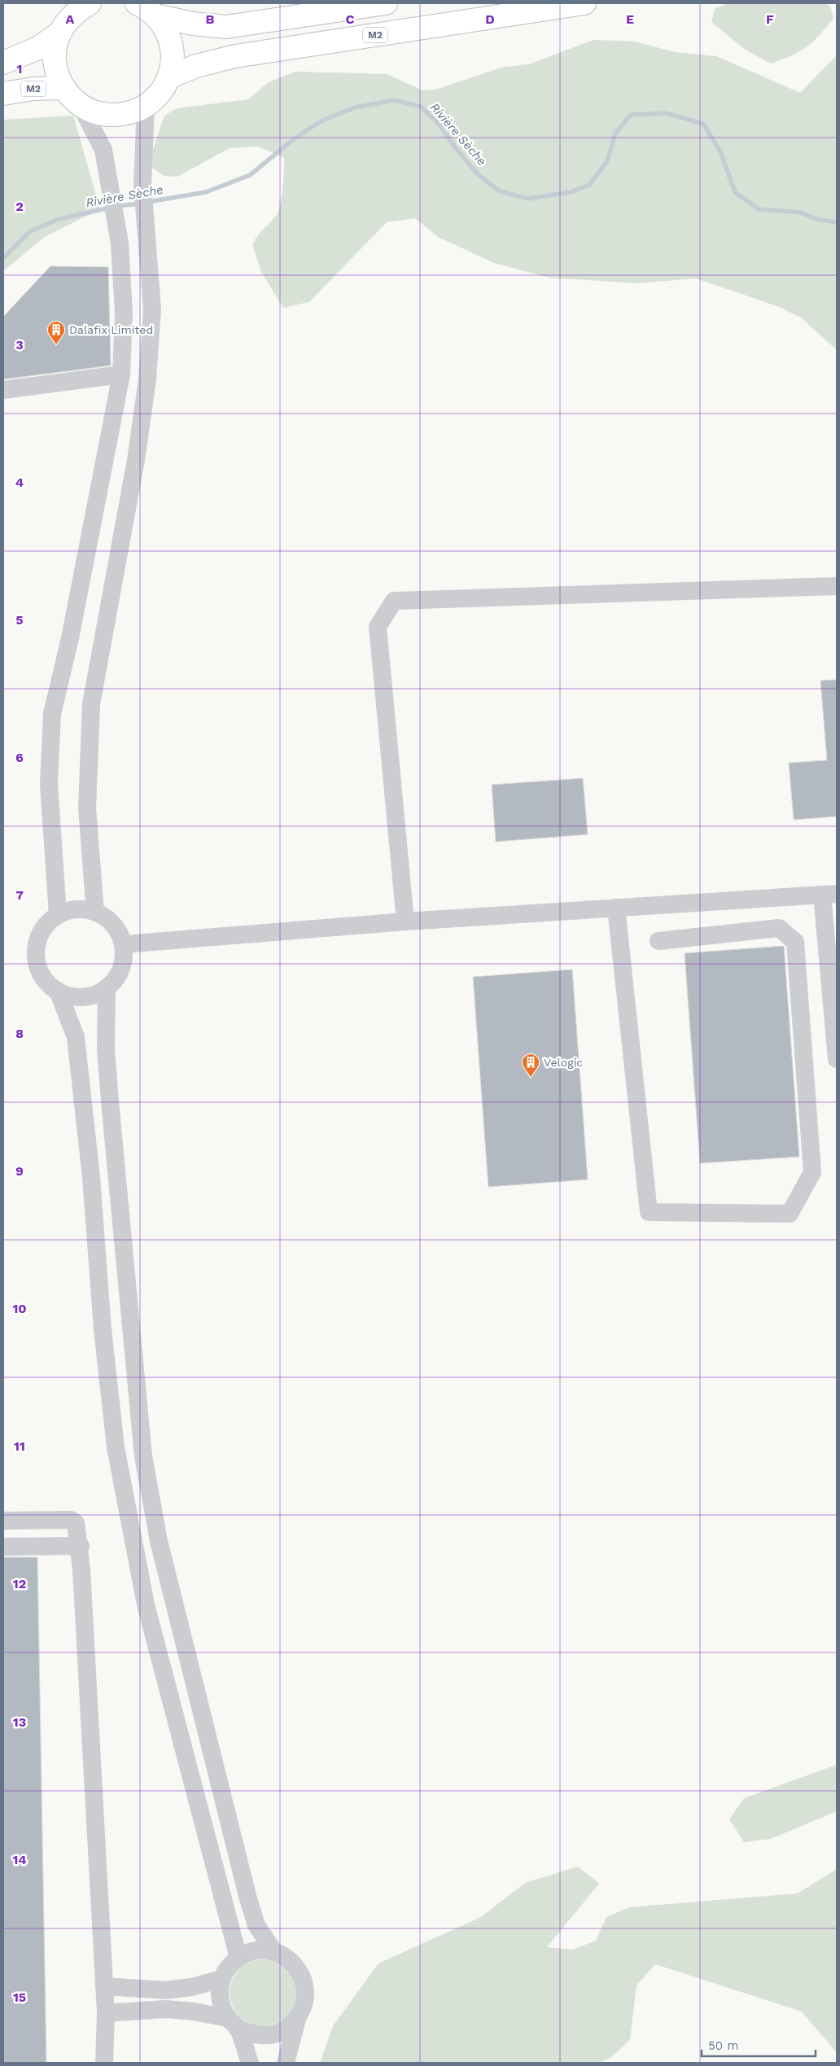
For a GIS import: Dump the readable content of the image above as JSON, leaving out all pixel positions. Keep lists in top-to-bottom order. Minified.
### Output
{"streets":{"highway":["M2"]},"water":["Rivière Sèche"],"places":{"building":["Dalafix Limited","Velogic"]},"scale_bar":"50 m","grid":{"columns":["A","B","C","D","E","F"],"rows":["1","2","3","4","5","6","7","8","9","10","11","12","13","14","15"]}}
